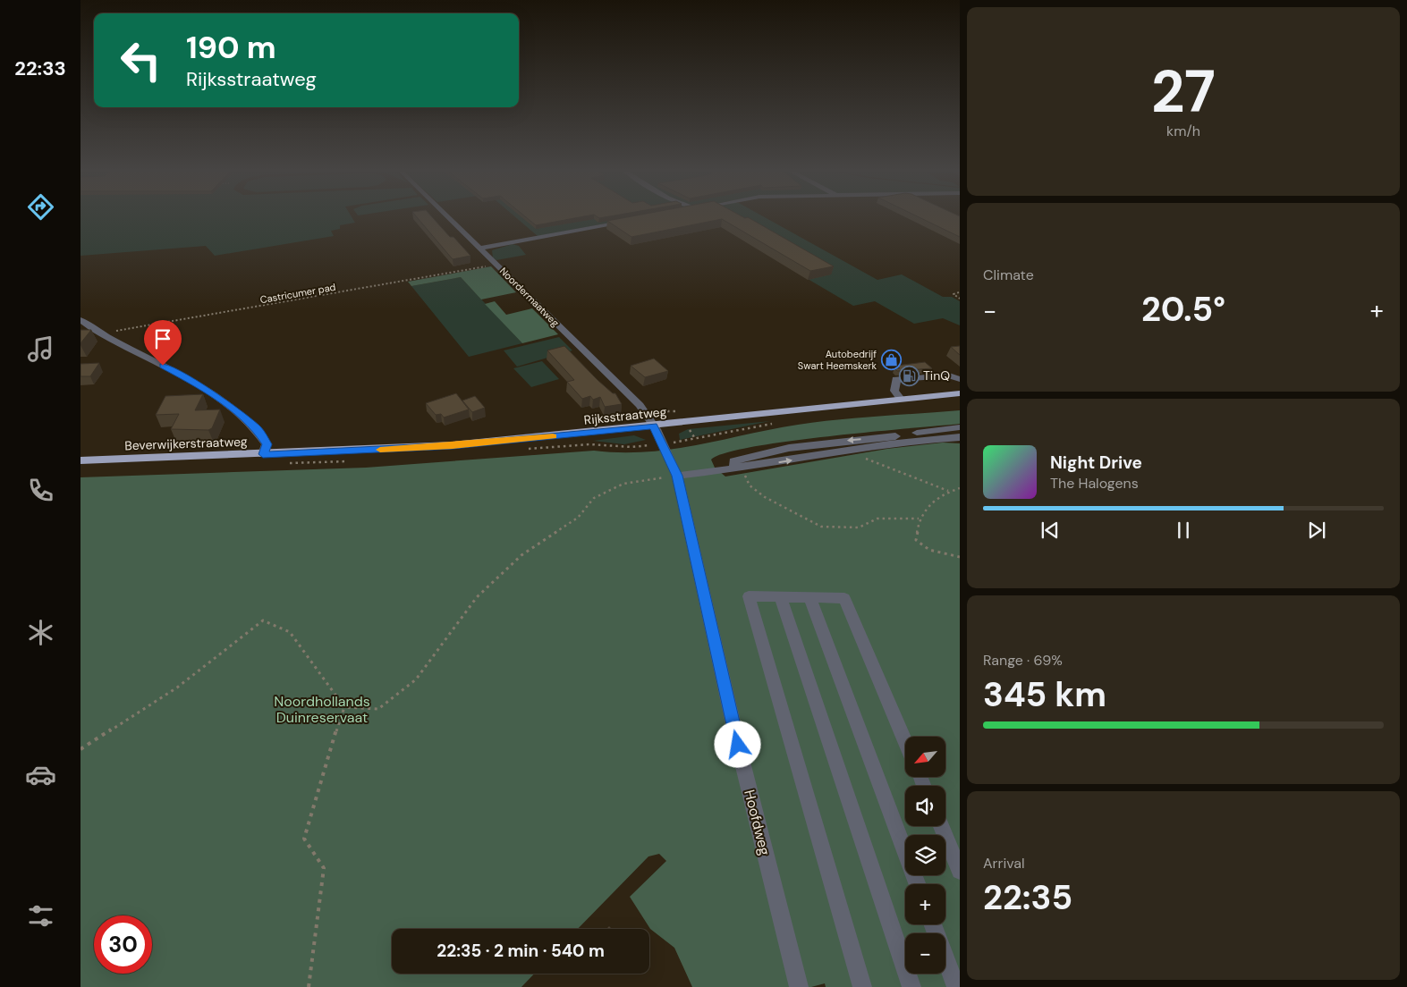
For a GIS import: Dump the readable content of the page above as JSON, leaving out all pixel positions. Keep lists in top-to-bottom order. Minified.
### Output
{"streets":{"main road":["Rijksstraatweg","Beverwijkerstraatweg"],"street":["Noordermaatweg","Hoofdweg"],"path":["Castricumer pad"]},"crossings":[["Castricumer pad","Noordermaatweg"],["Noordermaatweg","Rijksstraatweg"],["Noordermaatweg","Hoofdweg"],["Rijksstraatweg","Beverwijkerstraatweg"],["Rijksstraatweg","Hoofdweg"]],"parks":["Noordhollands Duinreservaat"],"places":{"shop":["Autobedrijf Swart Heemskerk"],"fuel station":["TinQ"]},"north":"bottom left","page":{"tabs":"22:33","tile":[["27","km/h"],"Climate",["Range · 69%","345 km"],["Arrival","22:35"]],"turn":["190 m","Rijksstraatweg"],"heat":["−","20.5°","+"],"song":["Night Drive","The Halogens"],"map_buttons":["+","−"],"limit":"30","trip":"22:35 · 2 min · 540 m"}}
